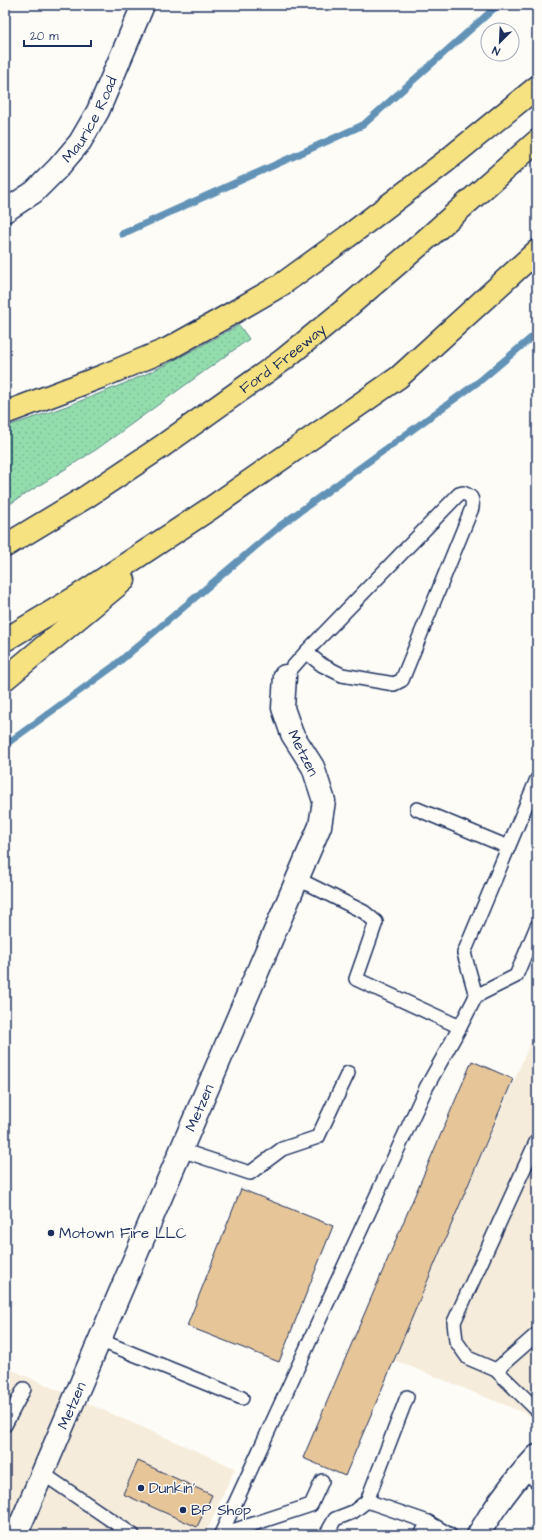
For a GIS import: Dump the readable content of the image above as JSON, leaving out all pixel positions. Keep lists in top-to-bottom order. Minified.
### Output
{"streets":{"highway":["Ford Freeway"],"street":["Maurice Road","Metzen"]},"places":["Motown Fire LLC","Dunkin'","BP Shop"],"scale_bar":"20 m","north":"bottom left"}
